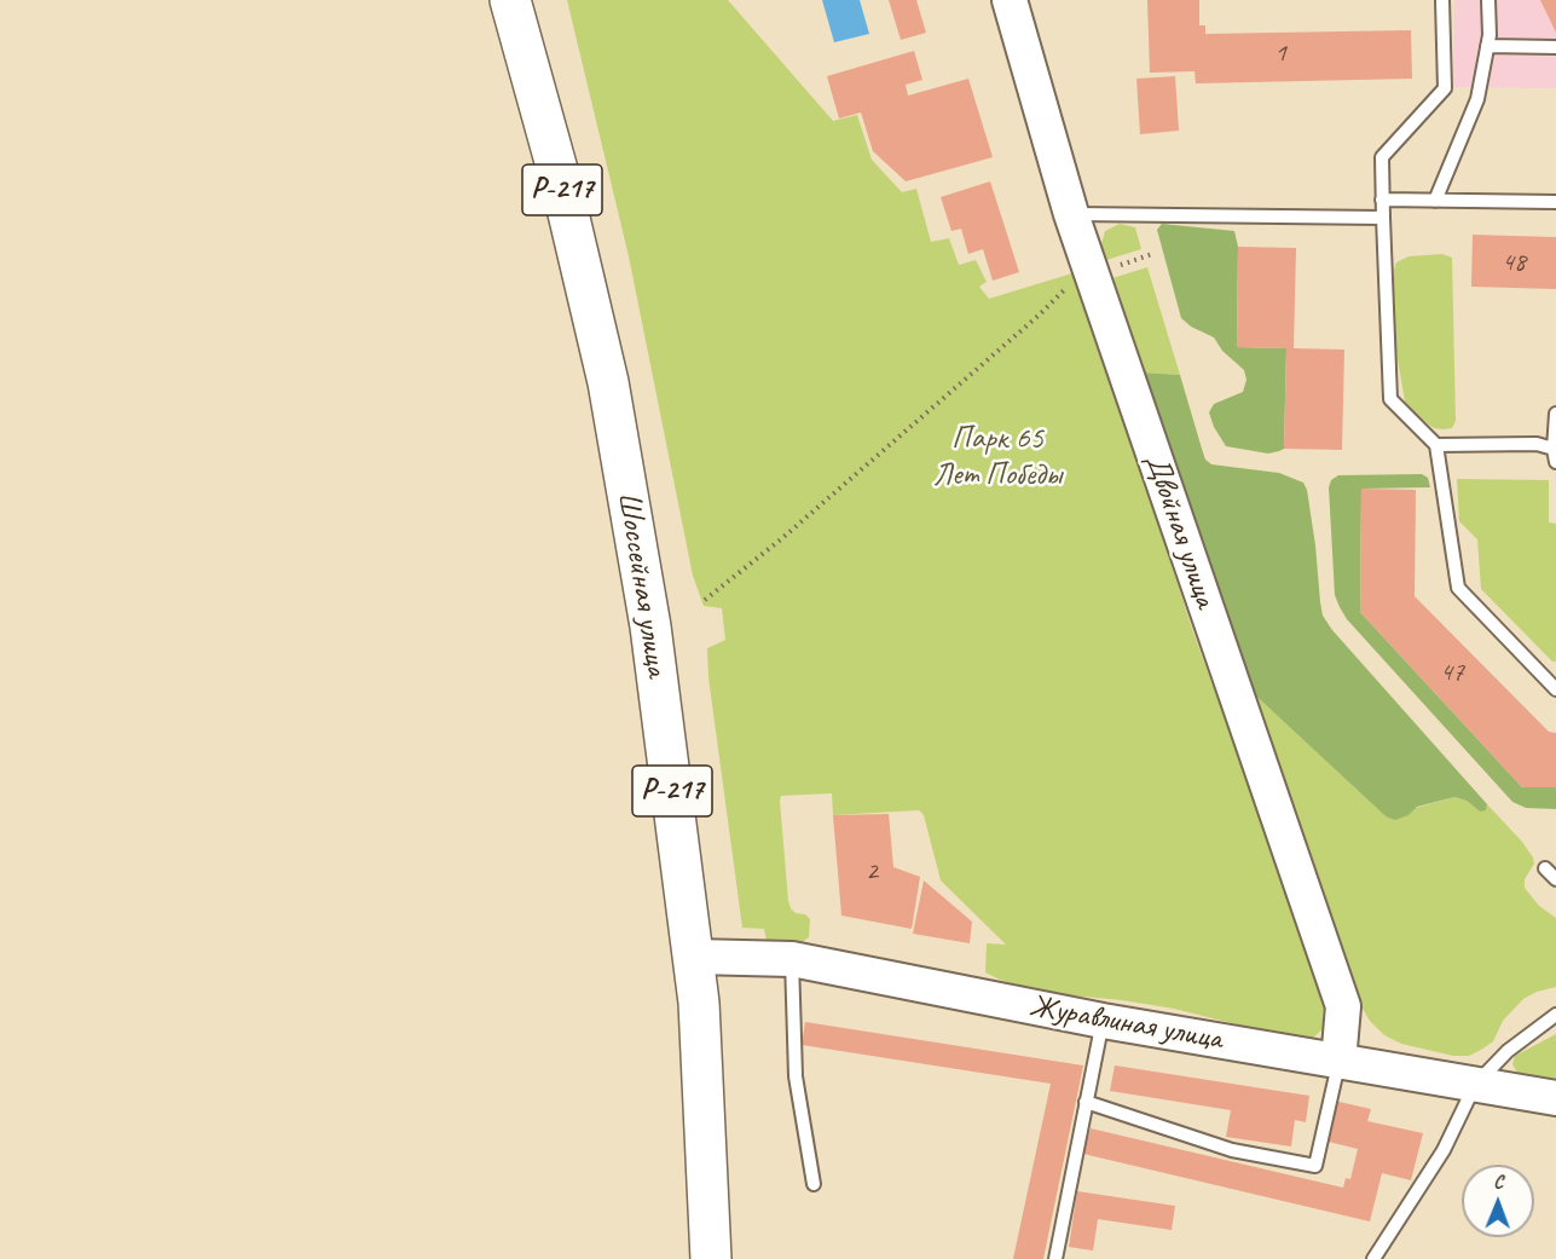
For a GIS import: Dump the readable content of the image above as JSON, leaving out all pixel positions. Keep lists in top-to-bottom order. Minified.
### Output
{"streets":{"highway":["Р-217","Шоссейная улица"],"street":["Двойная улица","Журавлиная улица"]},"crossings":[["Двойная улица","Журавлиная улица"],["Шоссейная улица","Журавлиная улица"]],"parks":["Парк 65 Лет Победы"],"house_numbers":["1","48","47","2"],"north":"top"}
